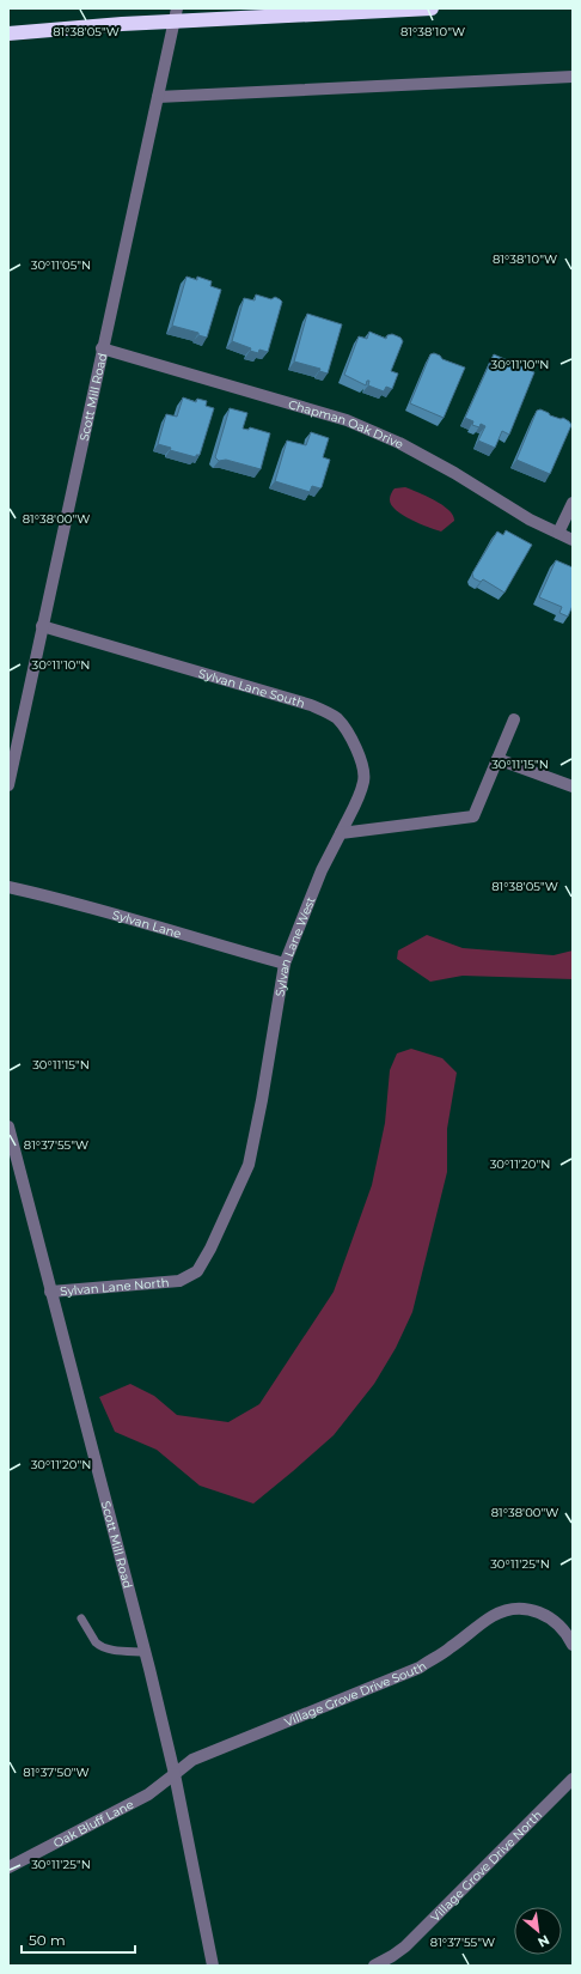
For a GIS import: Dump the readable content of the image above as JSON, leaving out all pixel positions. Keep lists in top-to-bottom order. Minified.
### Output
{"streets":{"street":["Scott Mill Road","Chapman Oak Drive","Sylvan Lane South","Sylvan Lane","Sylvan Lane West","Sylvan Lane North","Village Grove Drive South","Oak Bluff Lane","Village Grove Drive North"]},"crossings":[["Scott Mill Road","Chapman Oak Drive"],["Scott Mill Road","Sylvan Lane South"],["Scott Mill Road","Sylvan Lane North"],["Scott Mill Road","Village Grove Drive South"],["Scott Mill Road","Oak Bluff Lane"],["Sylvan Lane South","Sylvan Lane West"],["Sylvan Lane","Sylvan Lane West"],["Sylvan Lane West","Sylvan Lane North"],["Village Grove Drive South","Oak Bluff Lane"]],"scale_bar":"50 m","north":"bottom right","coordinates":["81°38'05\"W","81°38'10\"W","30°11'05\"N","30°11'10\"N","81°38'00\"W","30°11'15\"N","81°37'55\"W","30°11'20\"N","30°11'25\"N","81°37'50\"W"]}
